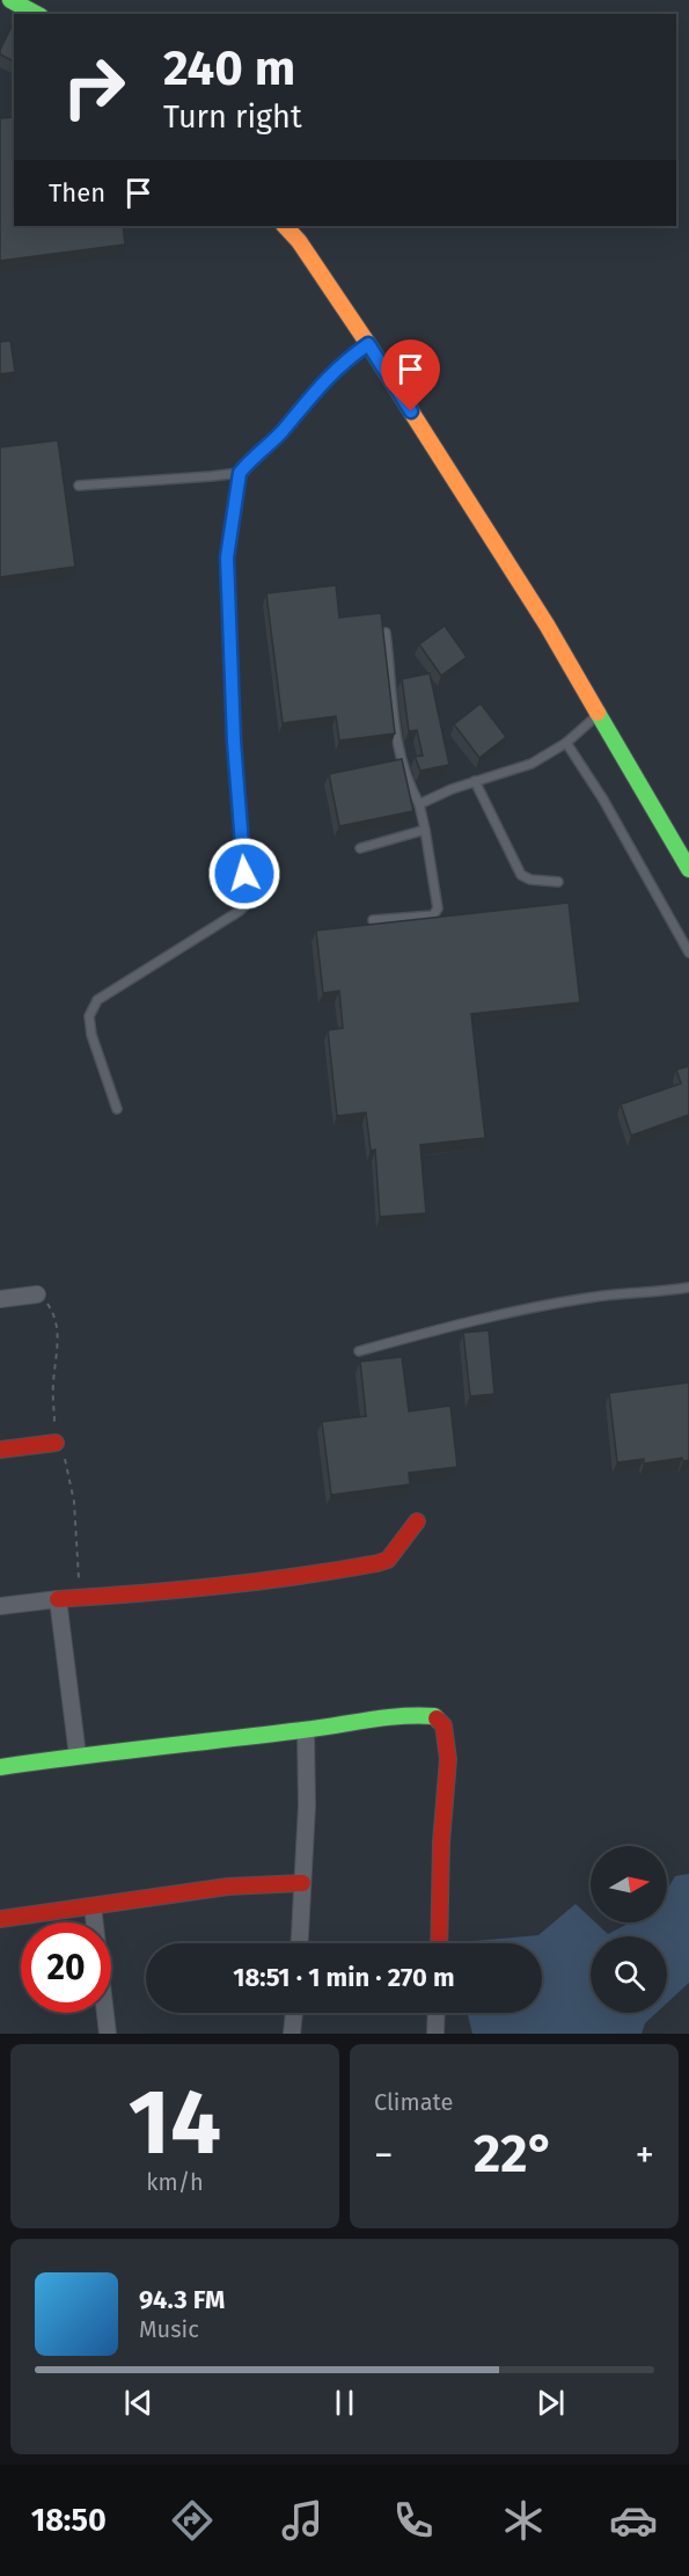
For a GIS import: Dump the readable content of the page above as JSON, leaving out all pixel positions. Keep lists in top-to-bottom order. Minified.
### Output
{"north":"right","page":{"turn":["240 m","Turn right"],"then":"Then","limit":"20","trip":"18:51 · 1 min · 270 m","tile":[["14","km/h"],"Climate"],"heat":["−","22°","+"],"song":["94.3 FM","Music"],"tabs":"18:50"}}
